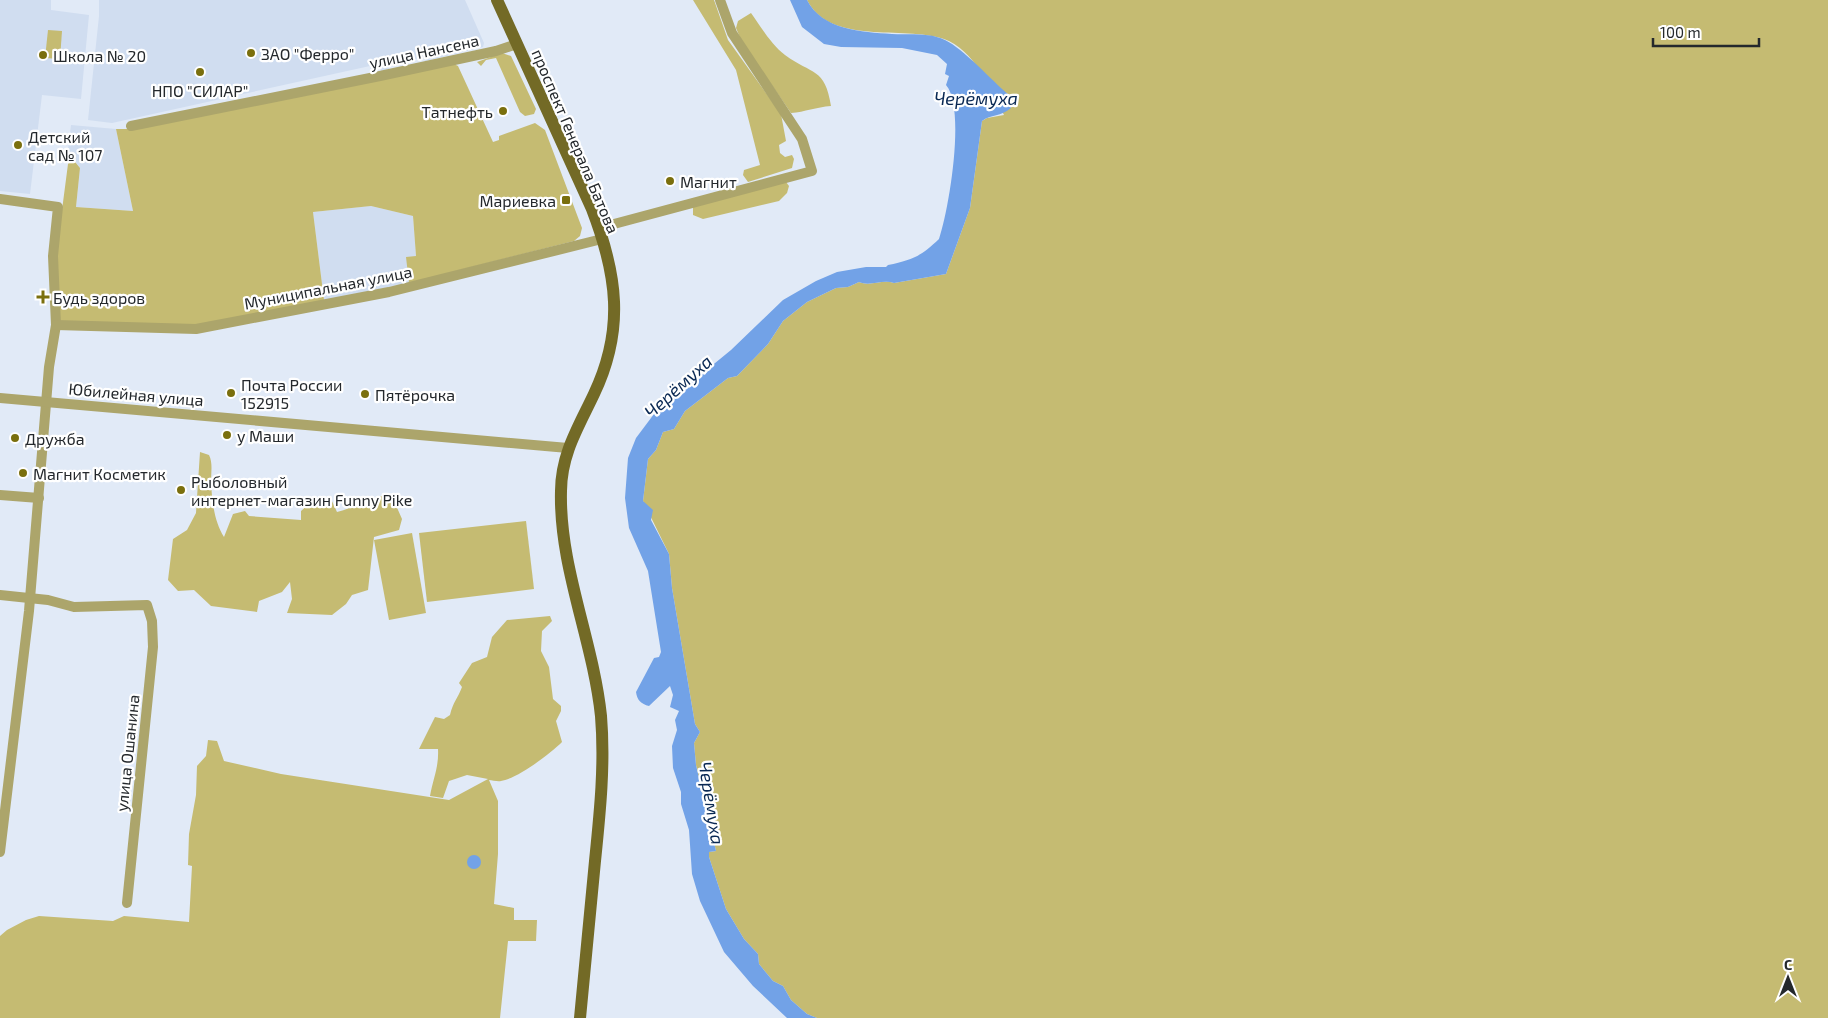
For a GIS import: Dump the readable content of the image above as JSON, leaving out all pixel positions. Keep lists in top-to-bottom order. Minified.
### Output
{"streets":{"main road":["проспект Генерала Батова"],"street":["улица Нансена","Муниципальная улица","Юбилейная улица","улица Ошанина"]},"crossings":[["улица Нансена","проспект Генерала Батова"],["проспект Генерала Батова","Муниципальная улица"],["проспект Генерала Батова","Юбилейная улица"]],"water":["Черёмуха"],"places":{"other":["ЗАО \"Ферро\"","Школа № 20","НПО \"СИЛАР\"","Татнефть","Детский сад № 107","Магнит","Почта России 152915","Пятёрочка","у Маши","Дружба","Магнит Косметик","Рыболовный интернет-магазин Funny Pike"],"transit":["Мариевка"],"health":["Будь здоров"]},"scale_bar":"100 m","north":"top"}
